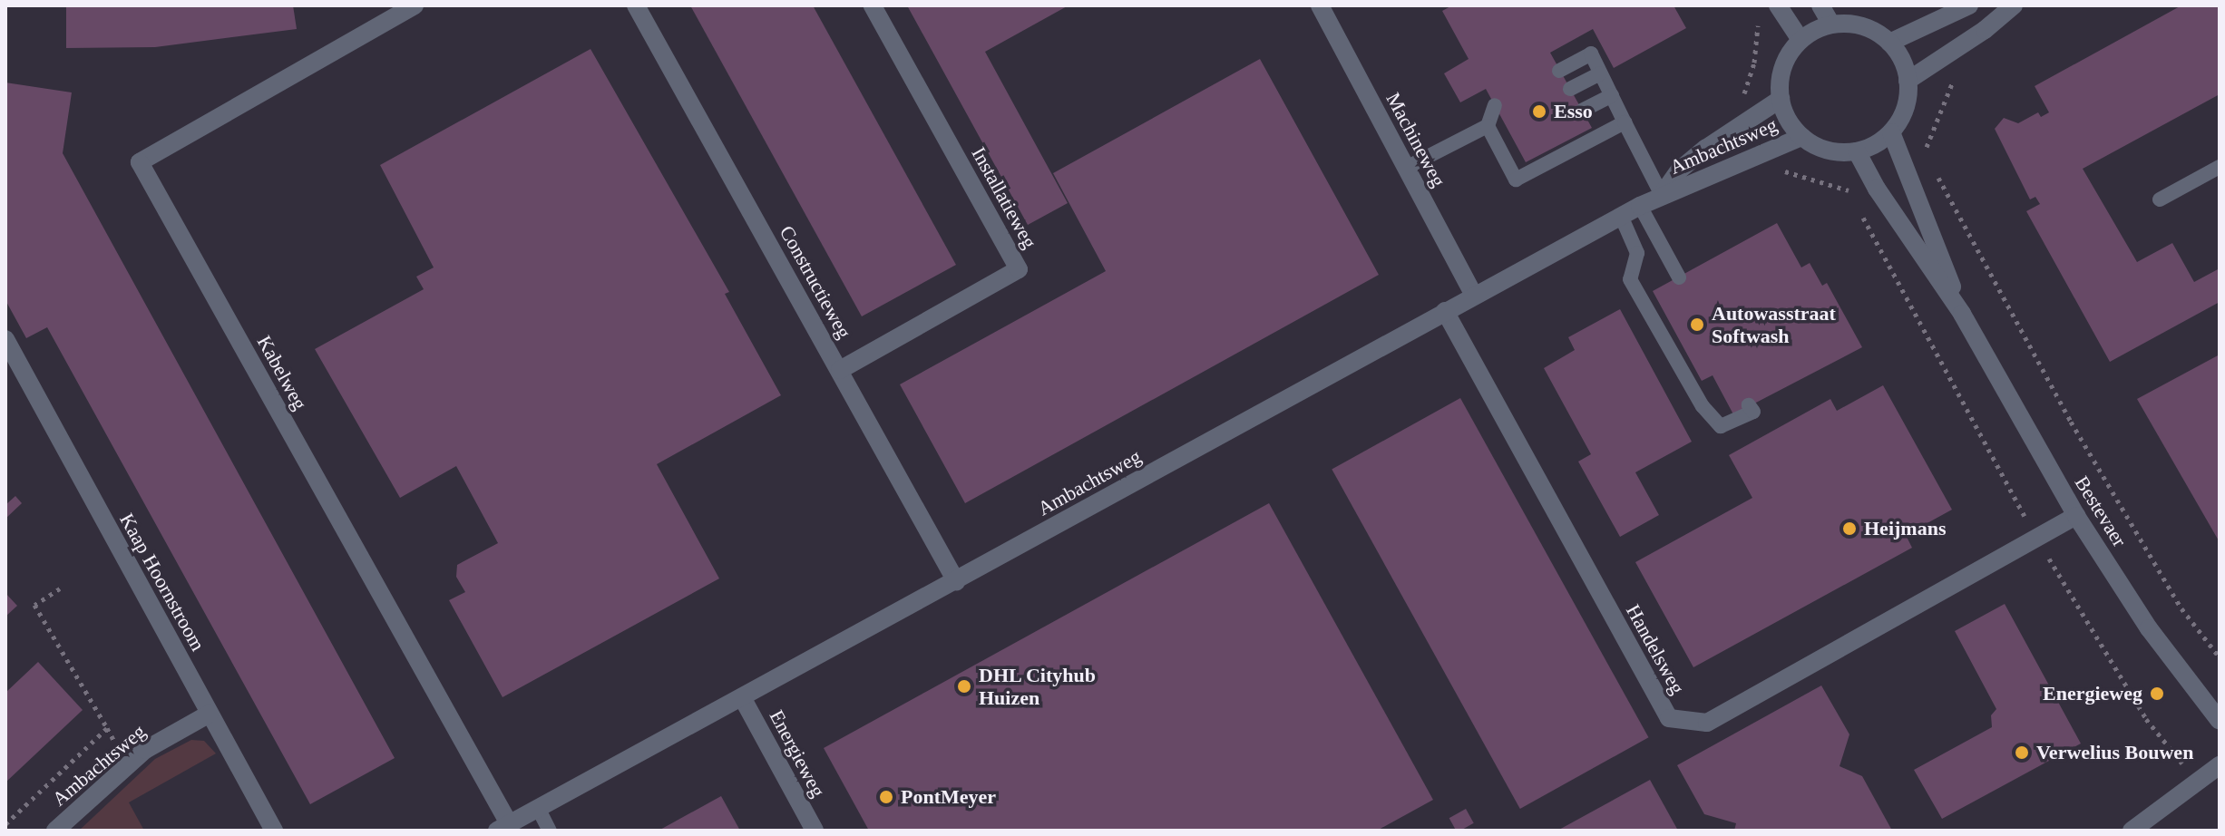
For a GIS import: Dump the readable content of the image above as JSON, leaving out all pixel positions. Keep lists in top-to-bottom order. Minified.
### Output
{"streets":{"street":["Machineweg","Ambachtsweg","Installatieweg","Constructieweg","Kabelweg","Bestevaer","Kaap Hoornstroom","Handelsweg","Energieweg"]},"crossings":[["Machineweg","Ambachtsweg"],["Ambachtsweg","Constructieweg"],["Ambachtsweg","Kabelweg"],["Ambachtsweg","Bestevaer"],["Ambachtsweg","Kaap Hoornstroom"],["Ambachtsweg","Handelsweg"],["Ambachtsweg","Energieweg"],["Installatieweg","Constructieweg"],["Bestevaer","Handelsweg"]],"places":["Esso","Autowasstraat Softwash","Heijmans","DHL Cityhub Huizen","Energieweg","Verwelius Bouwen","PontMeyer"]}
